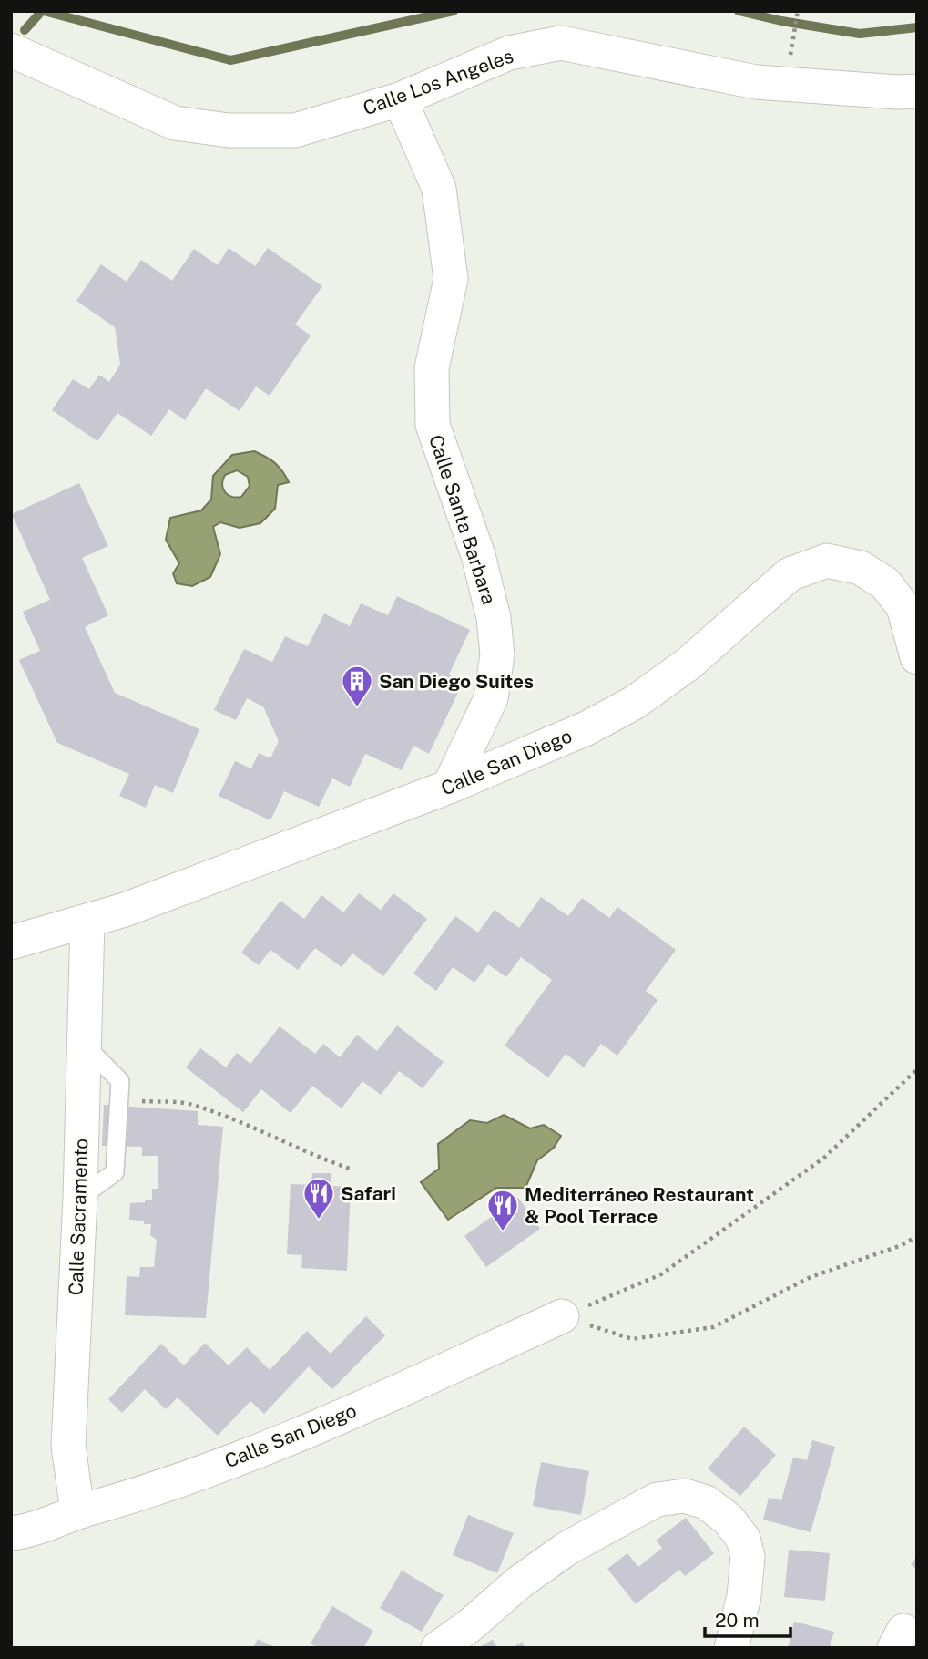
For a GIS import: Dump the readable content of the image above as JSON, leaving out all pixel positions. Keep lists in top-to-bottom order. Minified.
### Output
{"streets":{"street":["Calle Los Angeles","Calle Santa Barbara","Calle San Diego","Calle Sacramento"]},"crossings":[["Calle Los Angeles","Calle Santa Barbara"],["Calle Santa Barbara","Calle San Diego"],["Calle San Diego","Calle Sacramento"]],"places":{"building":["San Diego Suites"],"restaurant":["Safari","Mediterráneo Restaurant & Pool Terrace"]},"scale_bar":"20 m"}
